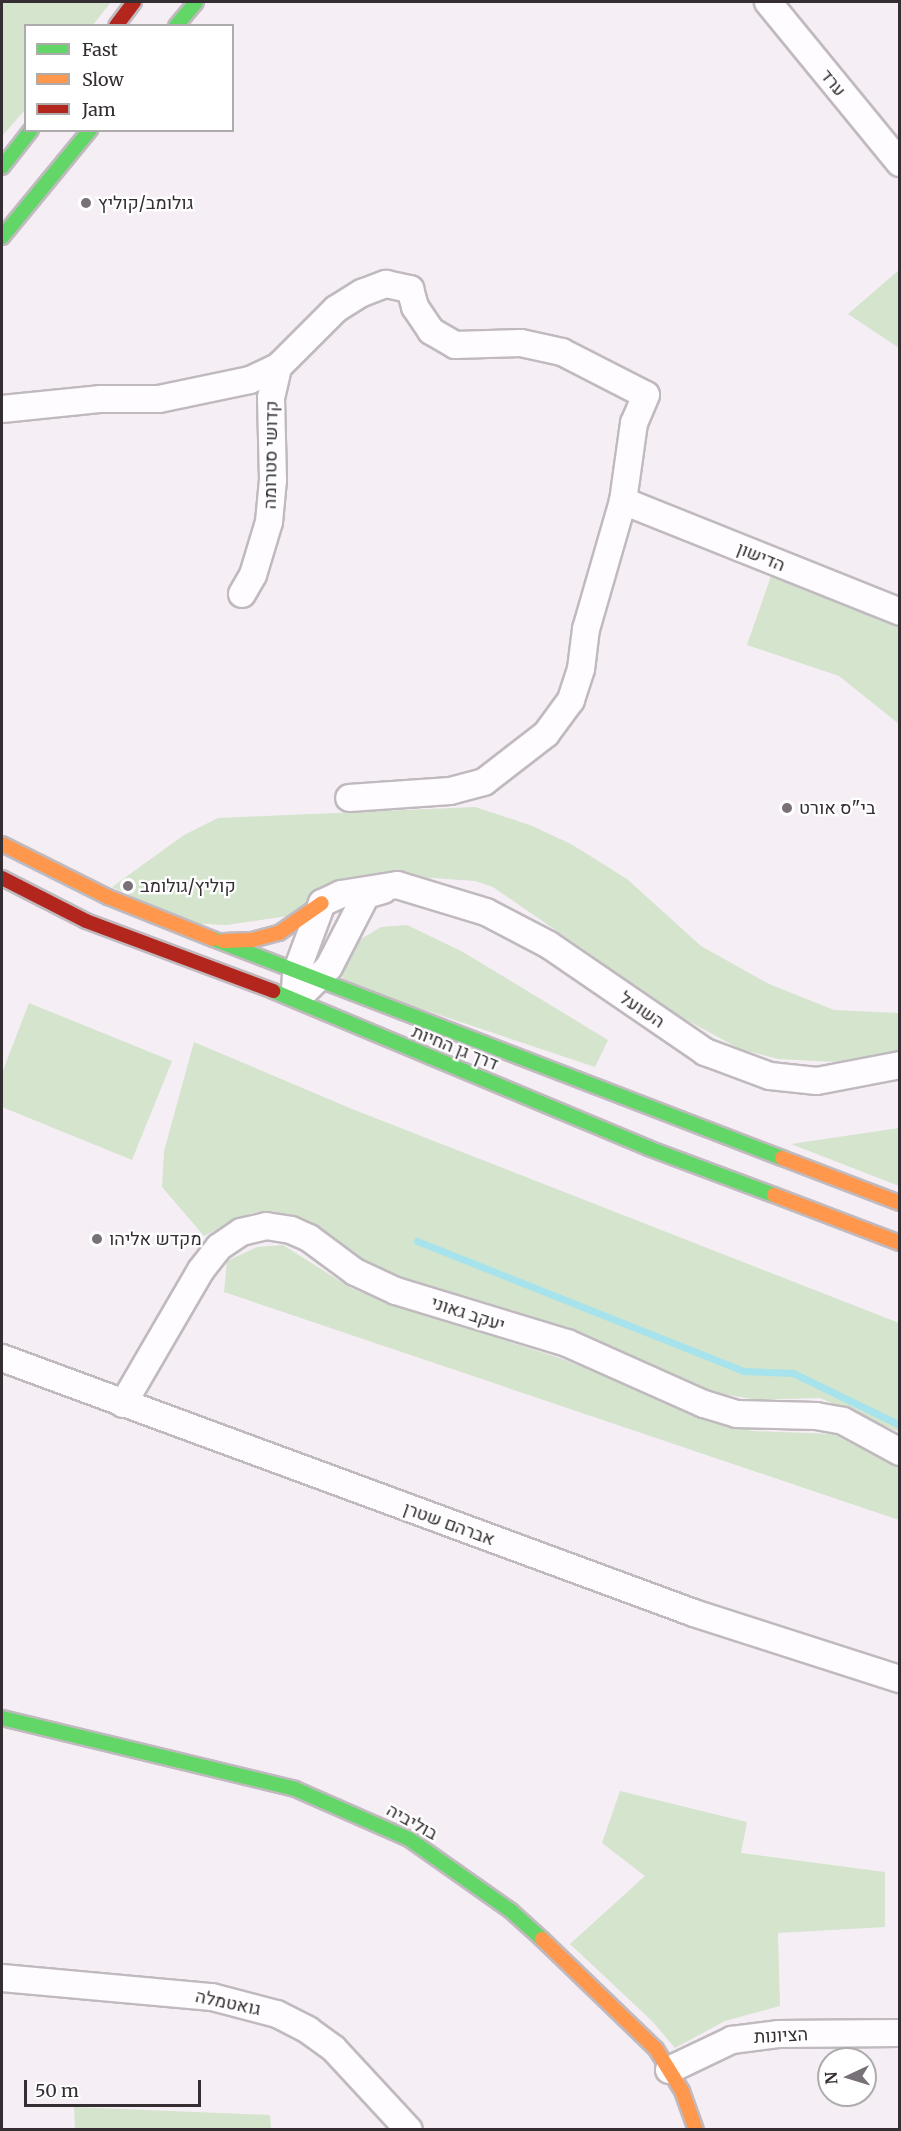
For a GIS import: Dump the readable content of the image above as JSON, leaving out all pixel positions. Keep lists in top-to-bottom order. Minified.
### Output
{"streets":{"main road":["דרך גן החיות","בוליביה"],"street":["ערד","קדושי סטרומה","הדישון","השועל","יעקב גאוני","אברהם שטרן","גואטמלה","הציונות"]},"crossings":[["יעקב גאוני","אברהם שטרן"],["בוליביה","הציונות"]],"places":["גולומב/קוליץ","בי\"ס אורט","קוליץ/גולומב","מקדש אליהו"],"legend":["Fast","Slow","Jam"],"scale_bar":"50 m","north":"left"}
